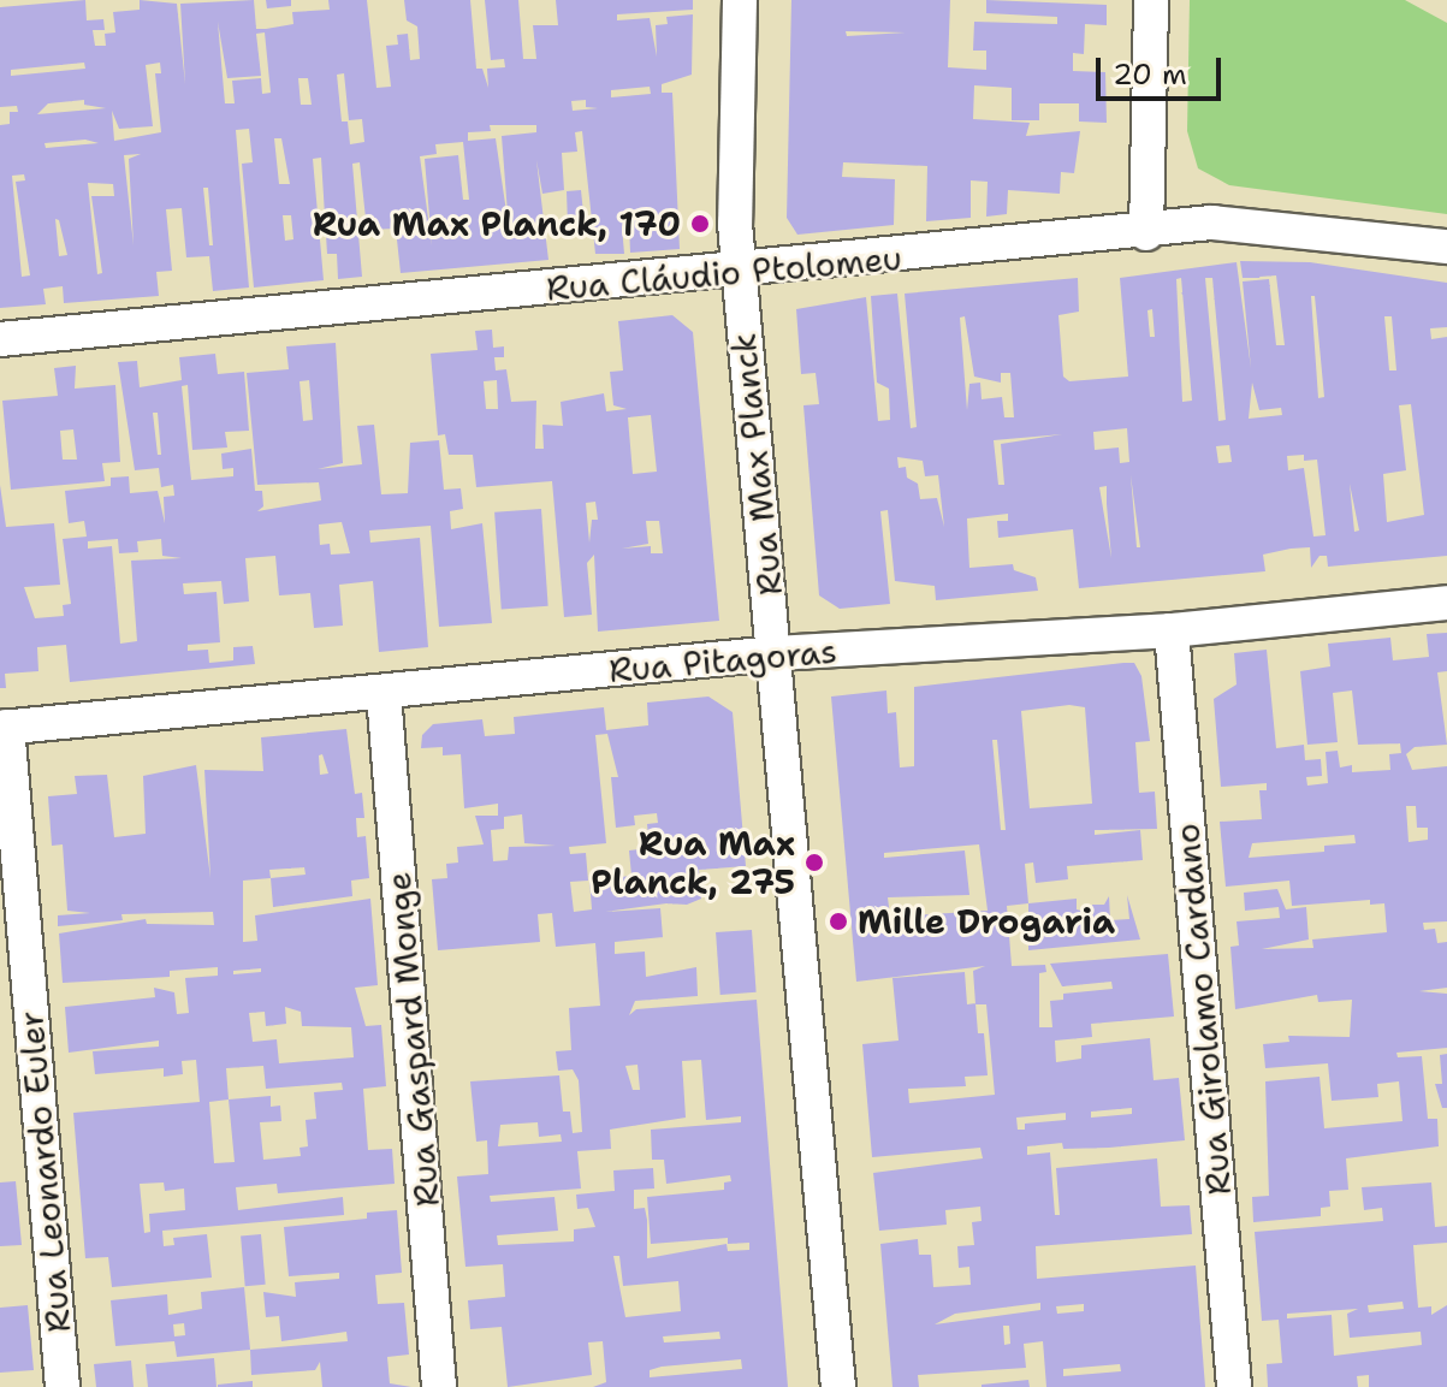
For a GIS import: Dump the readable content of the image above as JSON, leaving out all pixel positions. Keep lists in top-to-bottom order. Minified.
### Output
{"streets":{"street":["Rua Cláudio Ptolomeu","Rua Max Planck","Rua Pitagoras","Rua Girolamo Cardano","Rua Gaspard Monge","Rua Leonardo Euler"]},"crossings":[["Rua Cláudio Ptolomeu","Rua Max Planck"],["Rua Max Planck","Rua Pitagoras"],["Rua Pitagoras","Rua Girolamo Cardano"],["Rua Pitagoras","Rua Gaspard Monge"],["Rua Pitagoras","Rua Leonardo Euler"]],"places":["Rua Max Planck, 170","Rua Max Planck, 275","Mille Drogaria"],"scale_bar":"20 m"}
